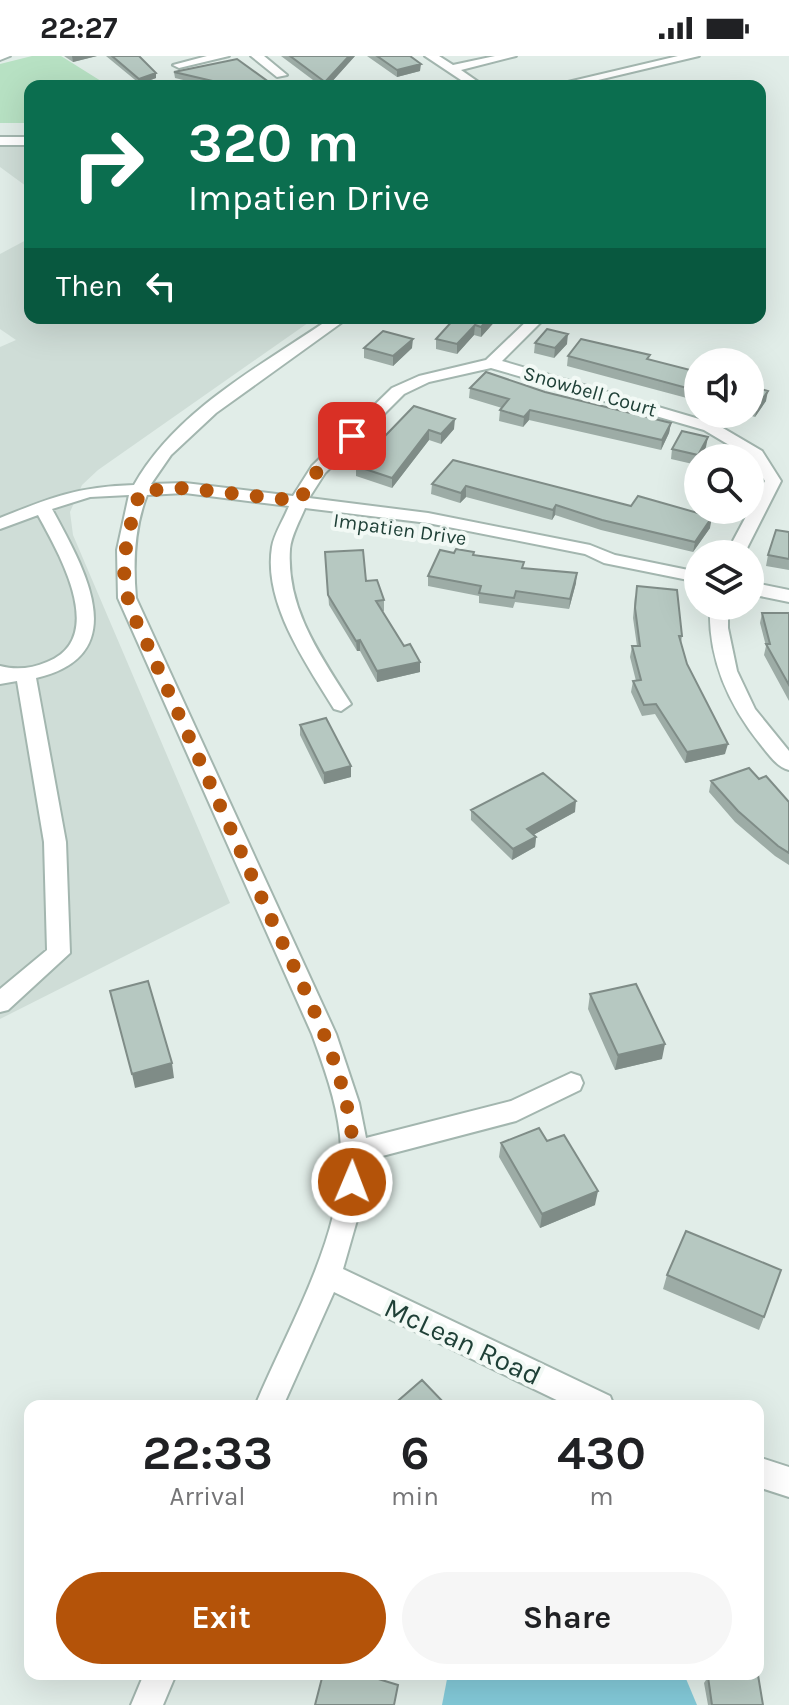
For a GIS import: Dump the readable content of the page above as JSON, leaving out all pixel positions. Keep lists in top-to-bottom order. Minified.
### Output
{"streets":{"street":["Snowbell Court","Impatien Drive","McLean Road"]},"page":{"status":"22:27","turn":["320 m","Impatien Drive"],"then":"Then","eta":["22:33","Arrival","6","min","430","m"],"buttons":["Exit","Share"]}}
